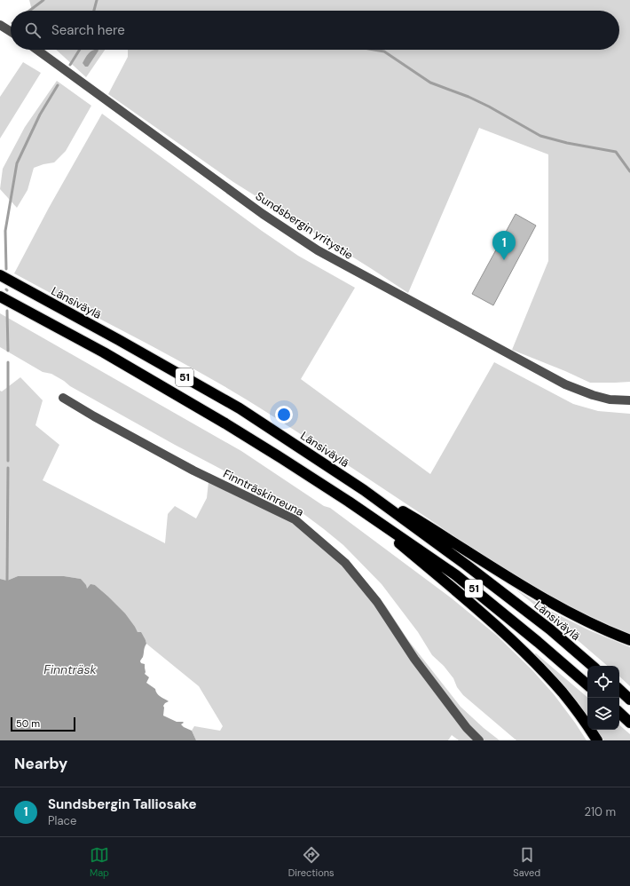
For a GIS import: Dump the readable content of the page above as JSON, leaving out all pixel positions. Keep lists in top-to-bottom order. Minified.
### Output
{"streets":{"highway":["Länsiväylä","51"],"street":["Sundsbergin yritystie","Finnträskinreuna"]},"water":["Finnträsk"],"scale_bar":"50 m","page":{"search":"Search here","pins":"1","scale":"50 m","heading":"Nearby","list":[{"mark":"1","name":"Sundsbergin Talliosake","note":"Place","value":"210 m"}],"nav":["Map","Directions","Saved"]}}
